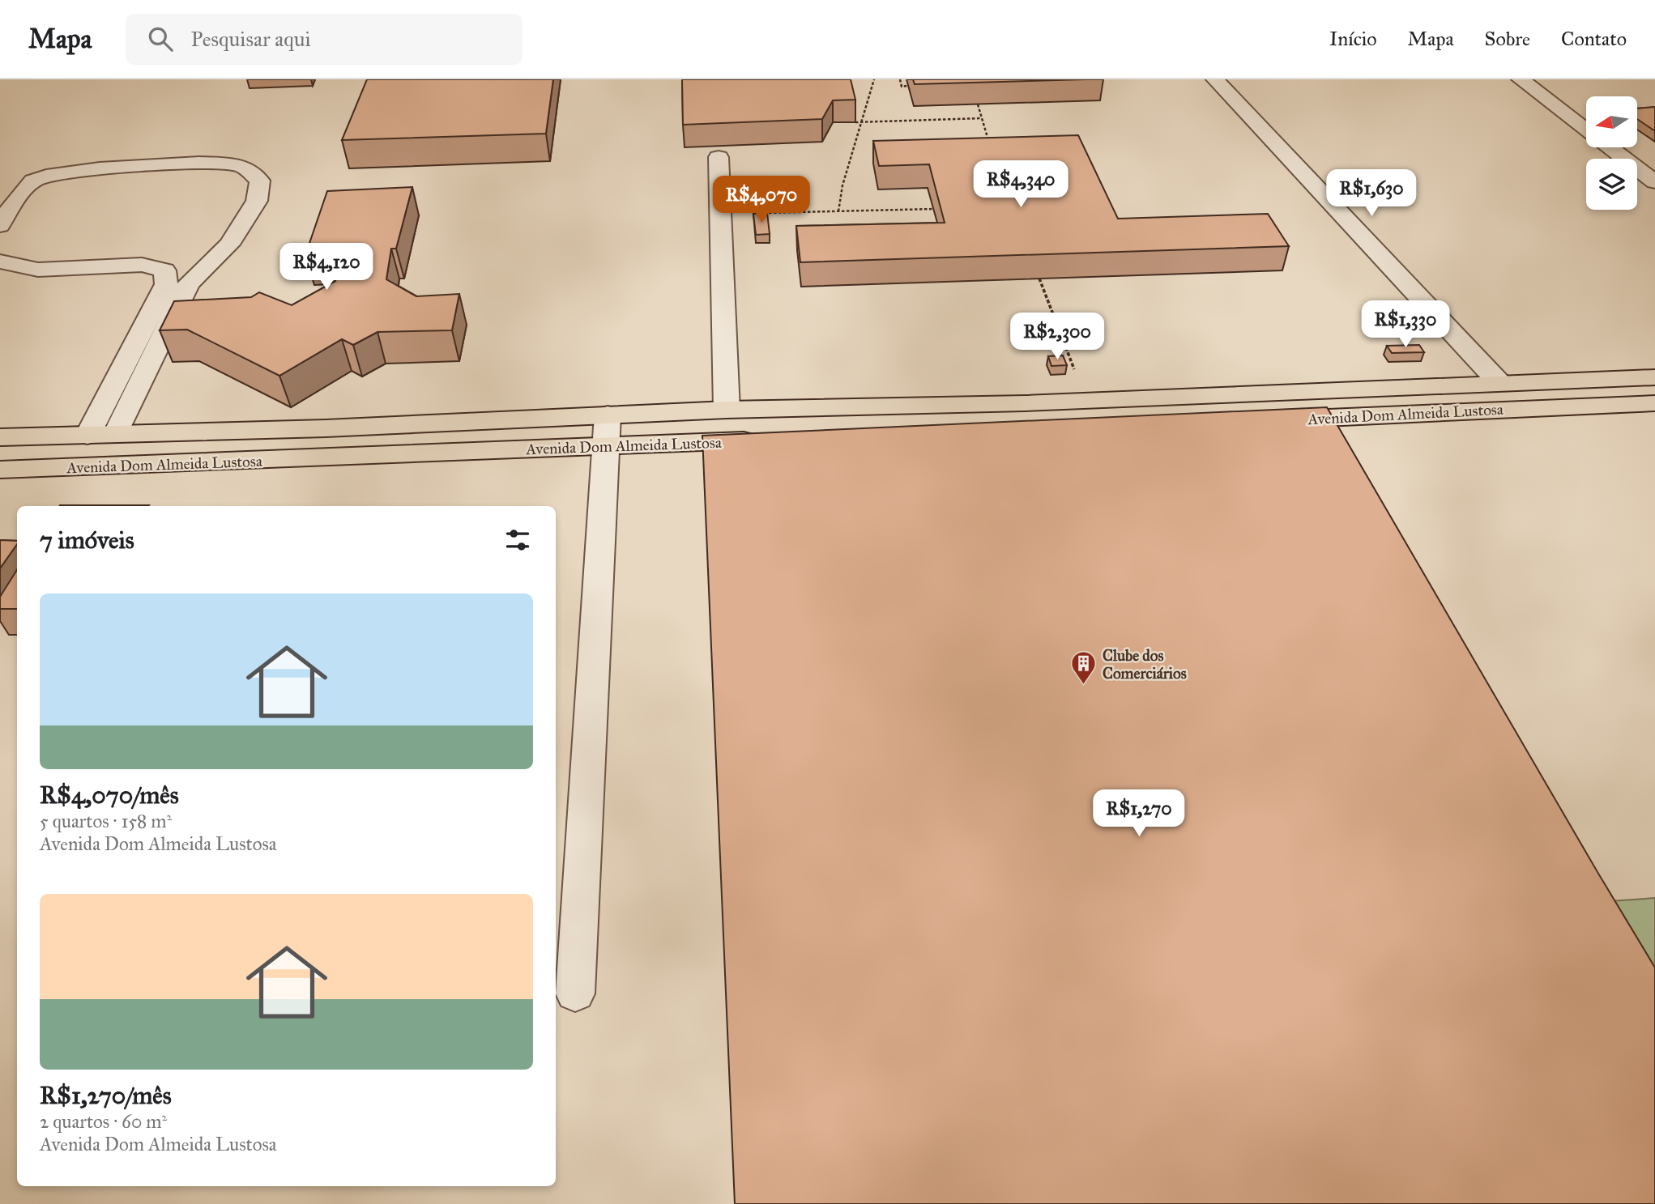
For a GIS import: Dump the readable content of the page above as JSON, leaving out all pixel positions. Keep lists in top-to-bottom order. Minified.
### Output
{"streets":{"main road":["Avenida Dom Almeida Lustosa"]},"places":{"building":["Clube dos Comerciários"]},"north":"left","page":{"header":"Mapa","search":"Pesquisar aqui","nav":["Início","Mapa","Sobre","Contato"],"price":["R$4,340","R$1,630","R$4,070","R$4,120","R$1,330","R$2,300","R$1,270"],"heading":"7 imóveis","list":[{"name":"R$4,070/mês","note":"5 quartos · 158 m² · Avenida Dom Almeida Lustosa"},{"name":"R$1,270/mês","note":"2 quartos · 60 m² · Avenida Dom Almeida Lustosa"}]}}
